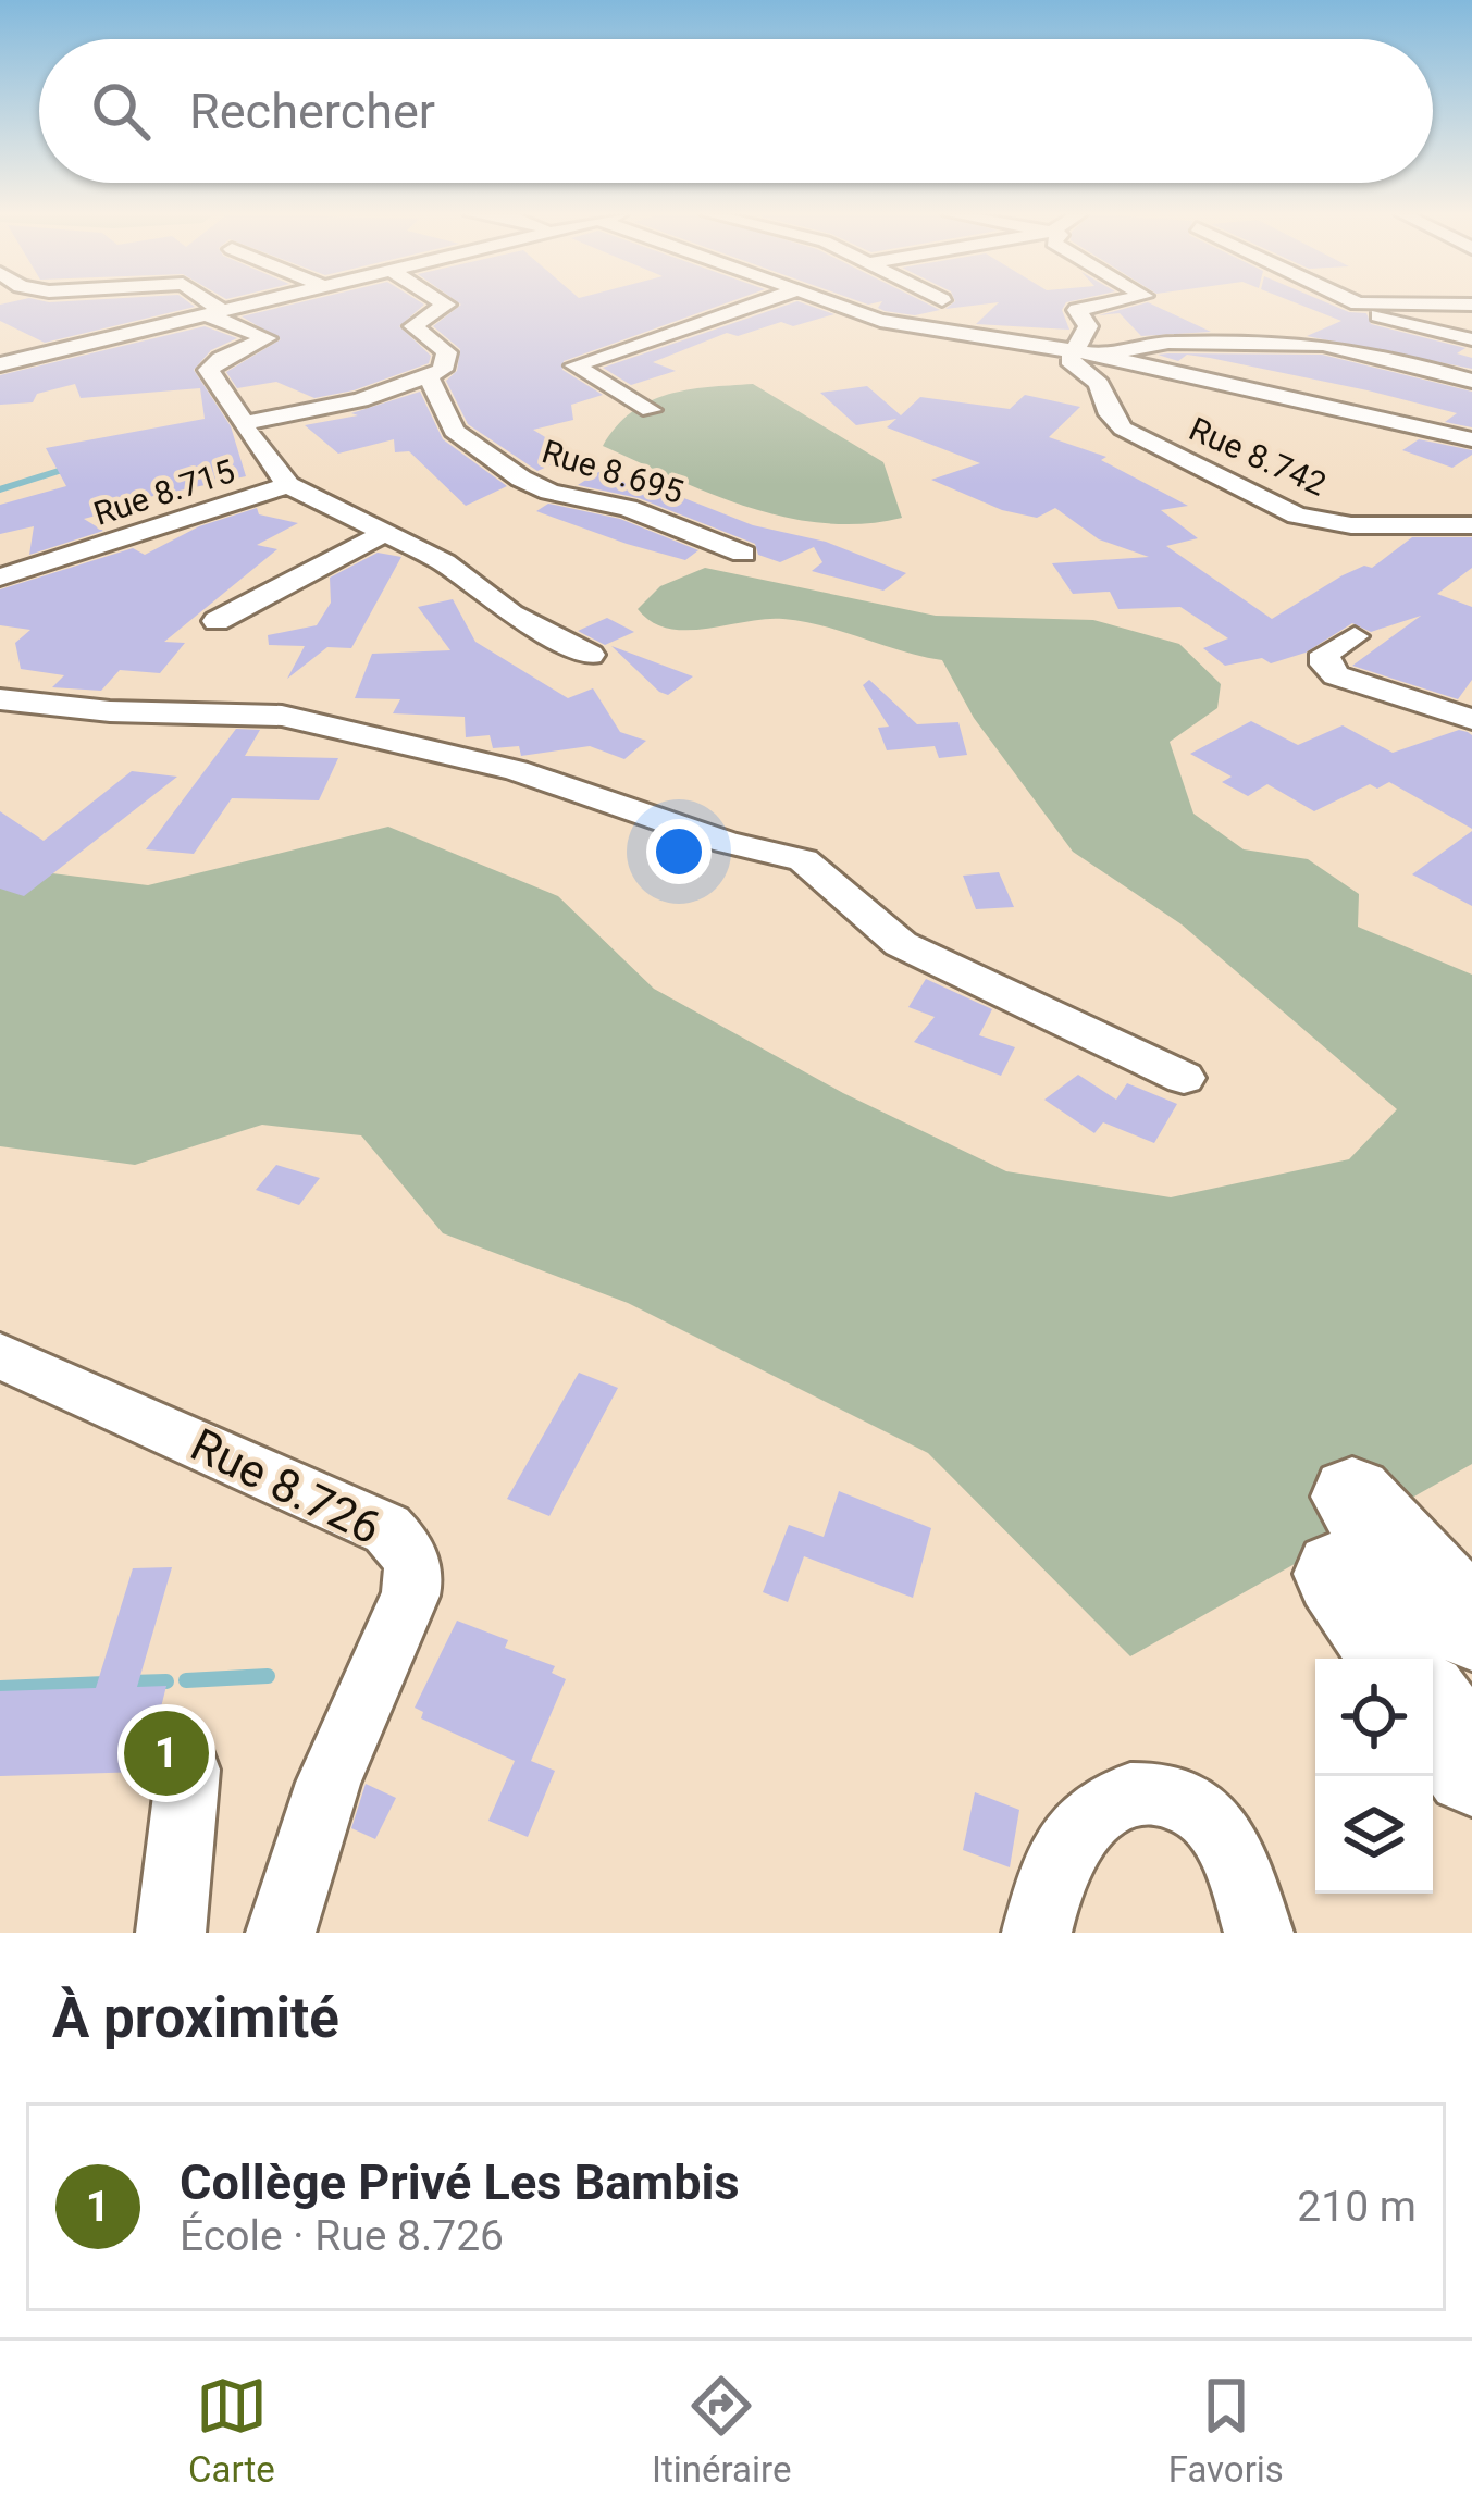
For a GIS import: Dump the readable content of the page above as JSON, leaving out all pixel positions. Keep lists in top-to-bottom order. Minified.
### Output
{"streets":{"street":["Rue 8.742","Rue 8.695","Rue 8.715","Rue 8.726"]},"crossings":[["Rue 8.695","Rue 8.715"]],"page":{"search":"Rechercher","pins":"1","heading":"À proximité","list":[{"mark":"1","name":"Collège Privé Les Bambis","note":"École · Rue 8.726","value":"210 m"}],"nav":["Carte","Itinéraire","Favoris"]}}
